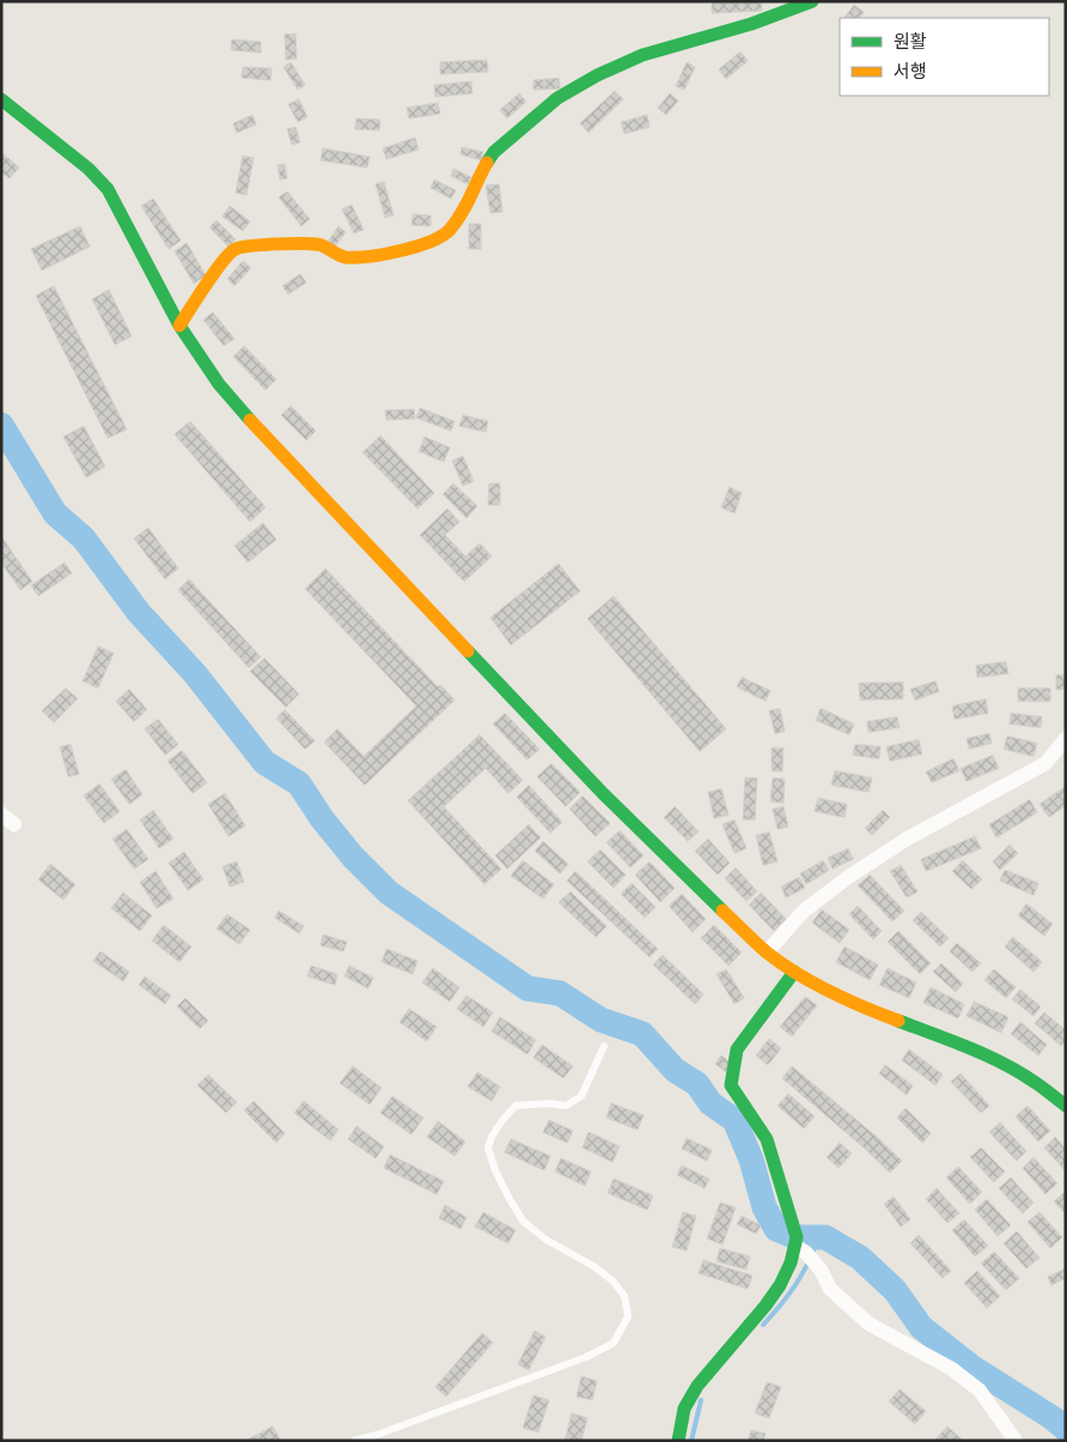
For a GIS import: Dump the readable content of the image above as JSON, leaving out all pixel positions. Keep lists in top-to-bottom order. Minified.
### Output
{"legend":["원활","서행"]}
